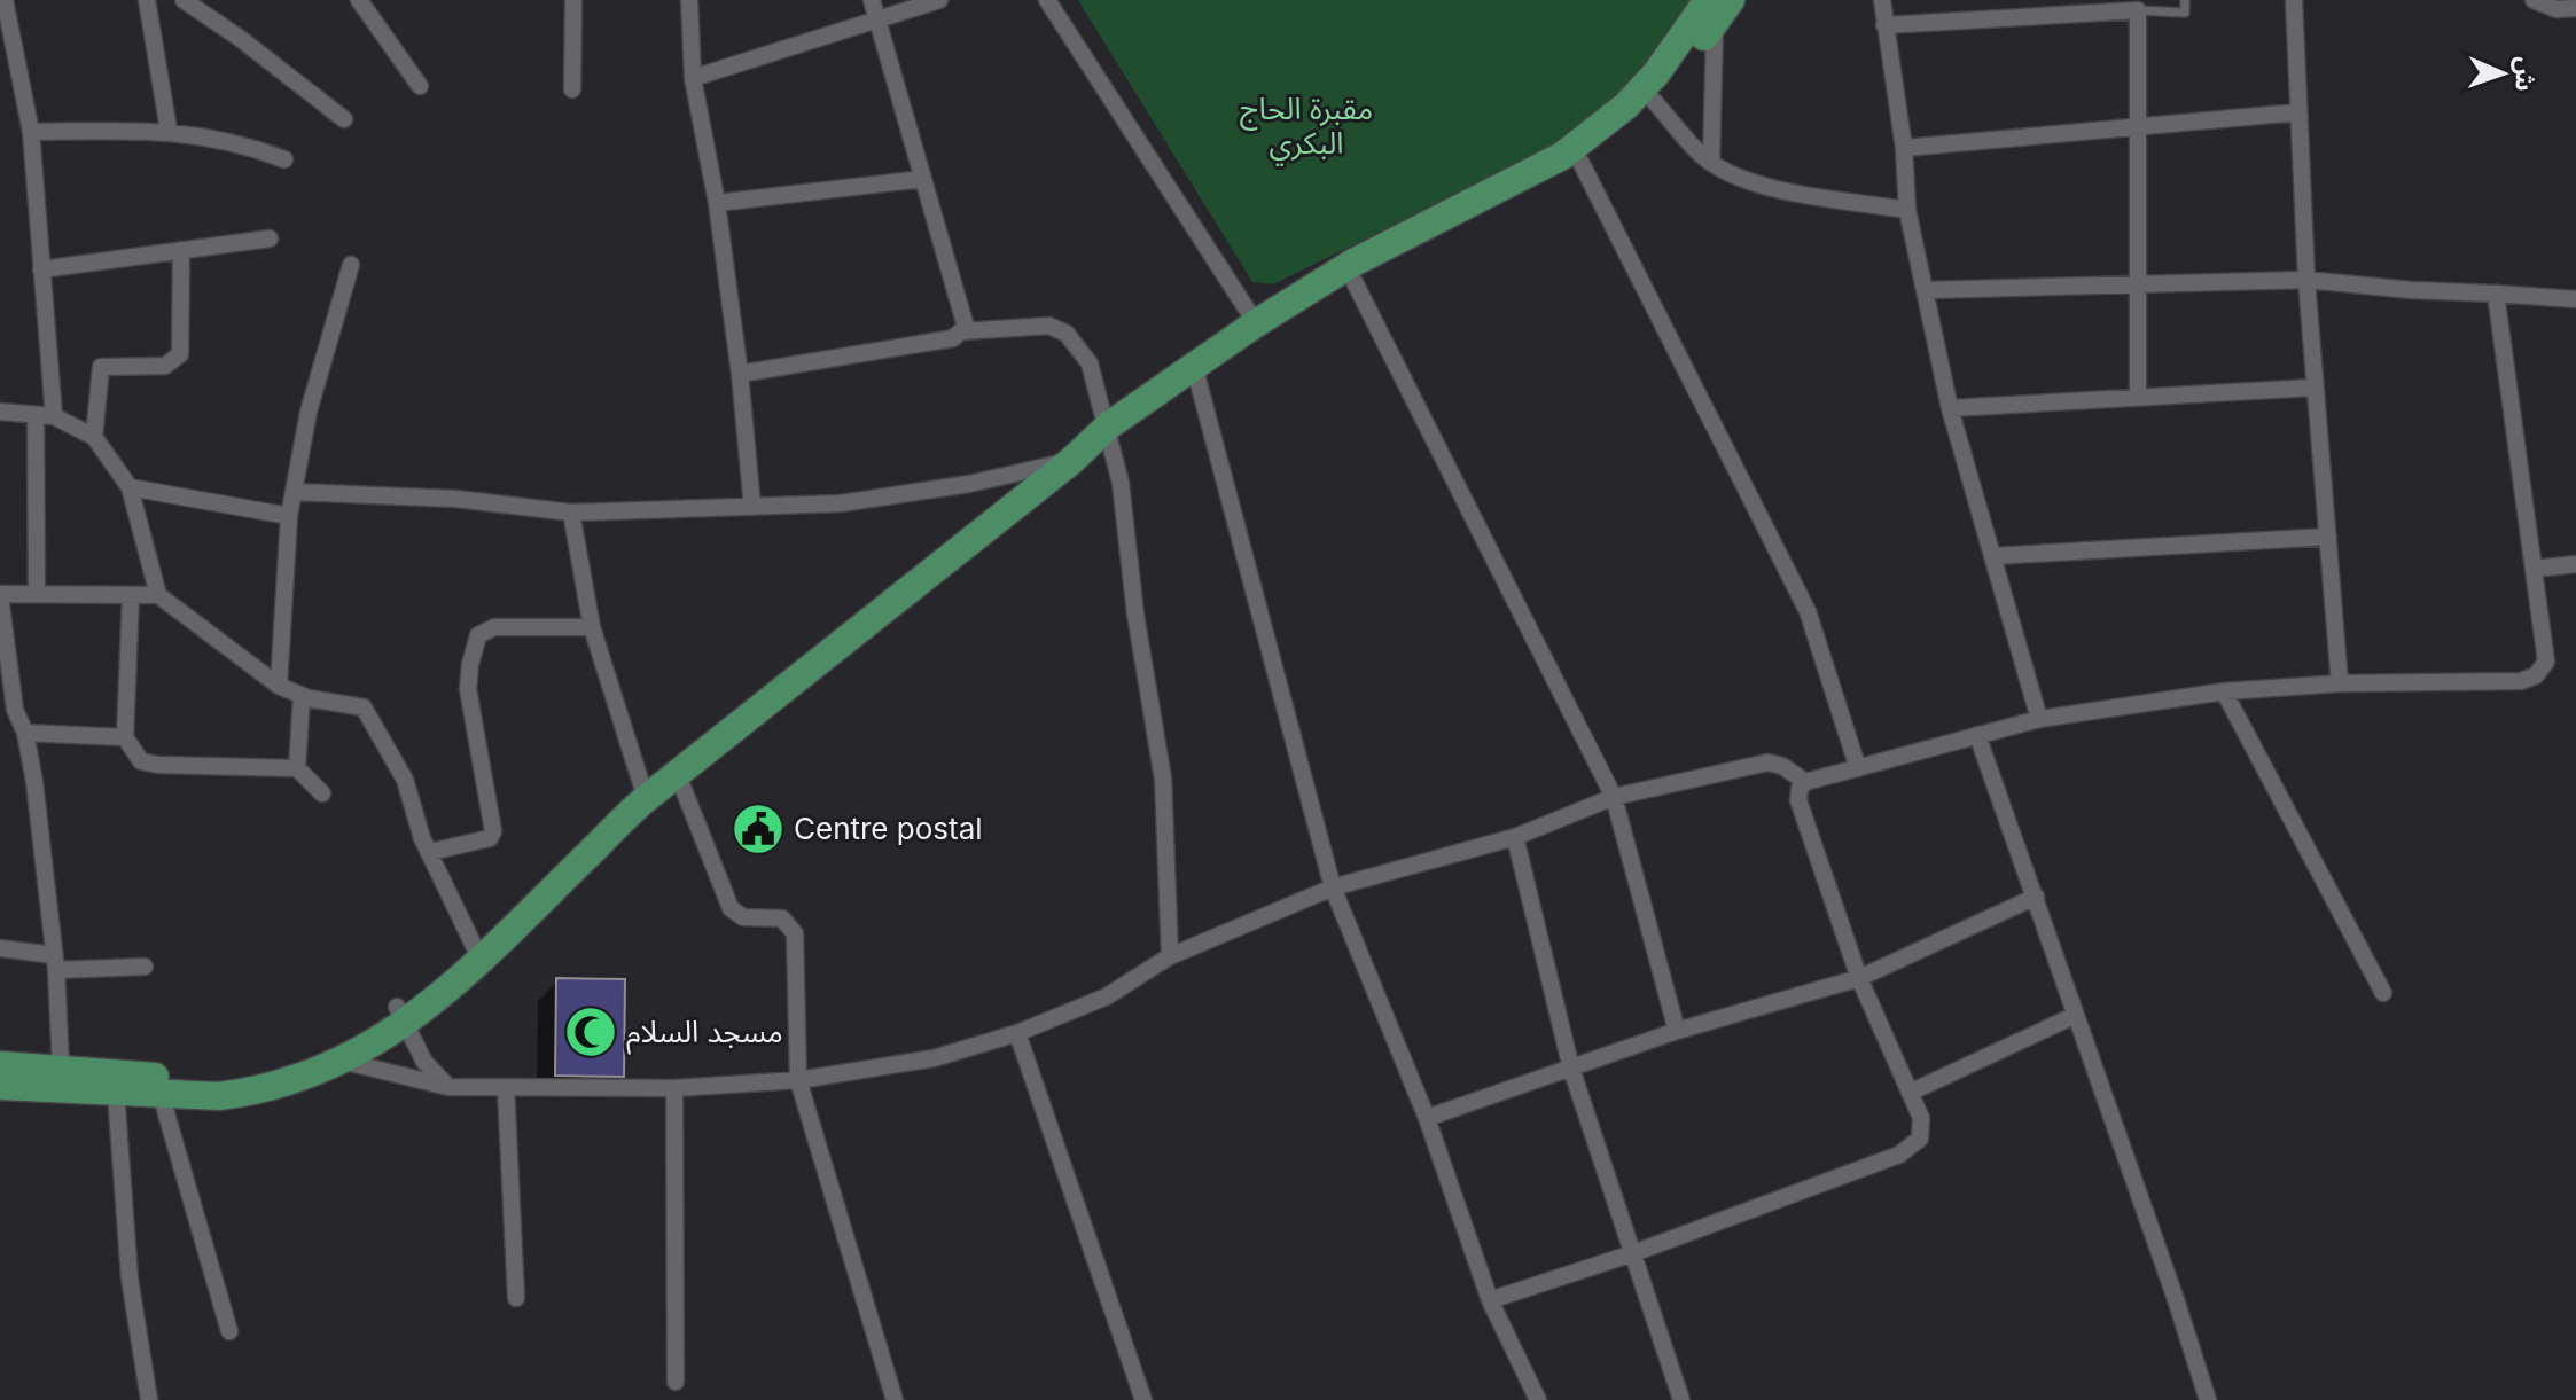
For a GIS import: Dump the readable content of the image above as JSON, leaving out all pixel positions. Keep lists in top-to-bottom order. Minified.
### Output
{"parks":["مقبرة الحاج البكري"],"places":{"public building":["Centre postal"],"mosque":["مسجد السلام"]},"north":"right"}
